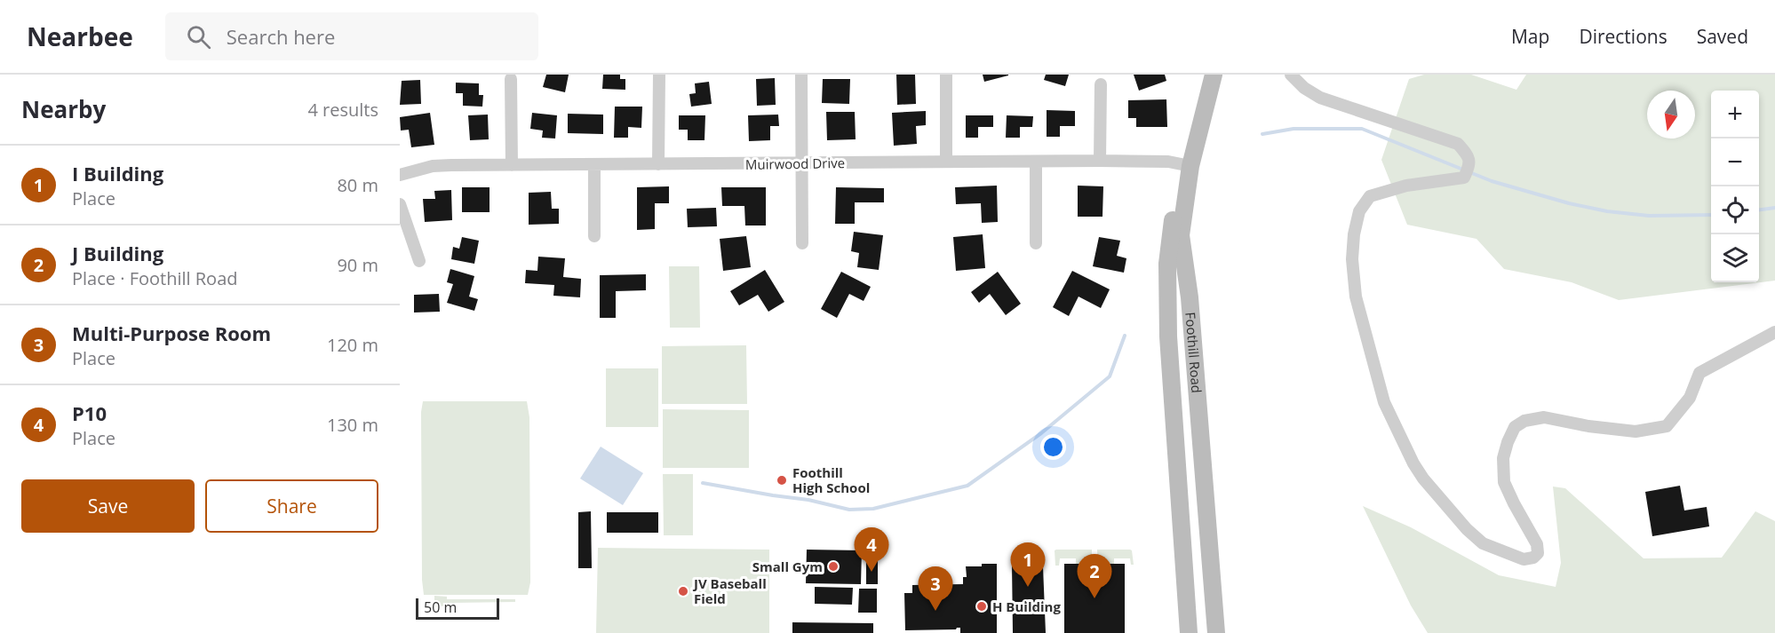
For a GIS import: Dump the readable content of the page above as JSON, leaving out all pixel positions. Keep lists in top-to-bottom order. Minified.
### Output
{"streets":{"main road":["Foothill Road"],"street":["Muirwood Drive"]},"crossings":[["Muirwood Drive","Foothill Road"]],"places":["Foothill High School","Small Gym","JV Baseball Field","H Building"],"scale_bar":"50 m","north":"bottom","page":{"header":"Nearbee","search":"Search here","nav":["Map","Directions","Saved"],"heading":["Nearby","4 results"],"map_buttons":["+","−"],"list":[{"mark":"1","name":"I Building","note":"Place","value":"80 m"},{"mark":"2","name":"J Building","note":"Place · Foothill Road","value":"90 m"},{"mark":"3","name":"Multi-Purpose Room","note":"Place","value":"120 m"},{"mark":"4","name":"P10","note":"Place","value":"130 m"}],"buttons":["Save","Share"],"pins":["4","1","2","3"],"scale":"50 m"}}
